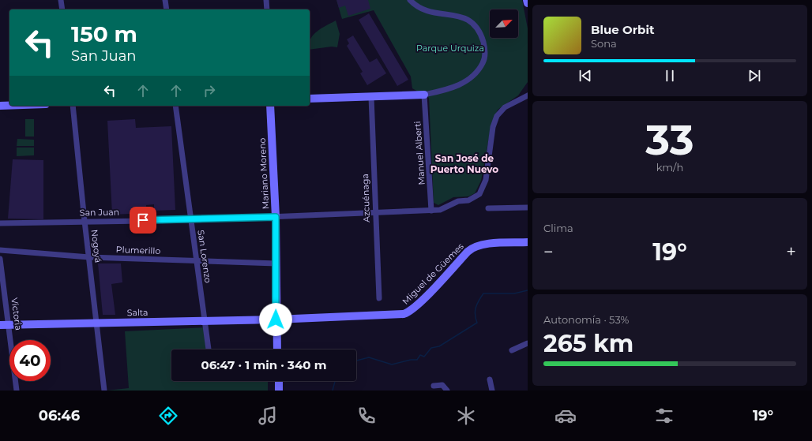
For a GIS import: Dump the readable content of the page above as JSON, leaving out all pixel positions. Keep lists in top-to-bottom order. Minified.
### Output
{"streets":{"street":["Manuel Alberti","Mariano Moreno","Azcuénaga","San Juan","Nogoyá","Plumerillo","San Lorenzo","Miguel de Güemes","Salta","Victoria"]},"crossings":[["Manuel Alberti","San Juan"],["Mariano Moreno","San Juan"],["Mariano Moreno","Plumerillo"],["Mariano Moreno","Miguel de Güemes"],["Mariano Moreno","Salta"],["Azcuénaga","San Juan"],["San Juan","Nogoyá"],["San Juan","San Lorenzo"],["Nogoyá","Plumerillo"],["Nogoyá","Salta"],["Plumerillo","San Lorenzo"],["San Lorenzo","Salta"],["Miguel de Güemes","Salta"],["Salta","Victoria"]],"districts":["San José de Puerto Nuevo"],"parks":["Parque Urquiza"],"north":"top right","page":{"turn":["150 m","San Juan"],"song":["Blue Orbit","Sona"],"tile":[["33","km/h"],"Clima",["Autonomía · 53%","265 km"]],"heat":["−","19°","+"],"limit":"40","trip":"06:47 · 1 min · 340 m","tabs":["06:46","19°"]}}
